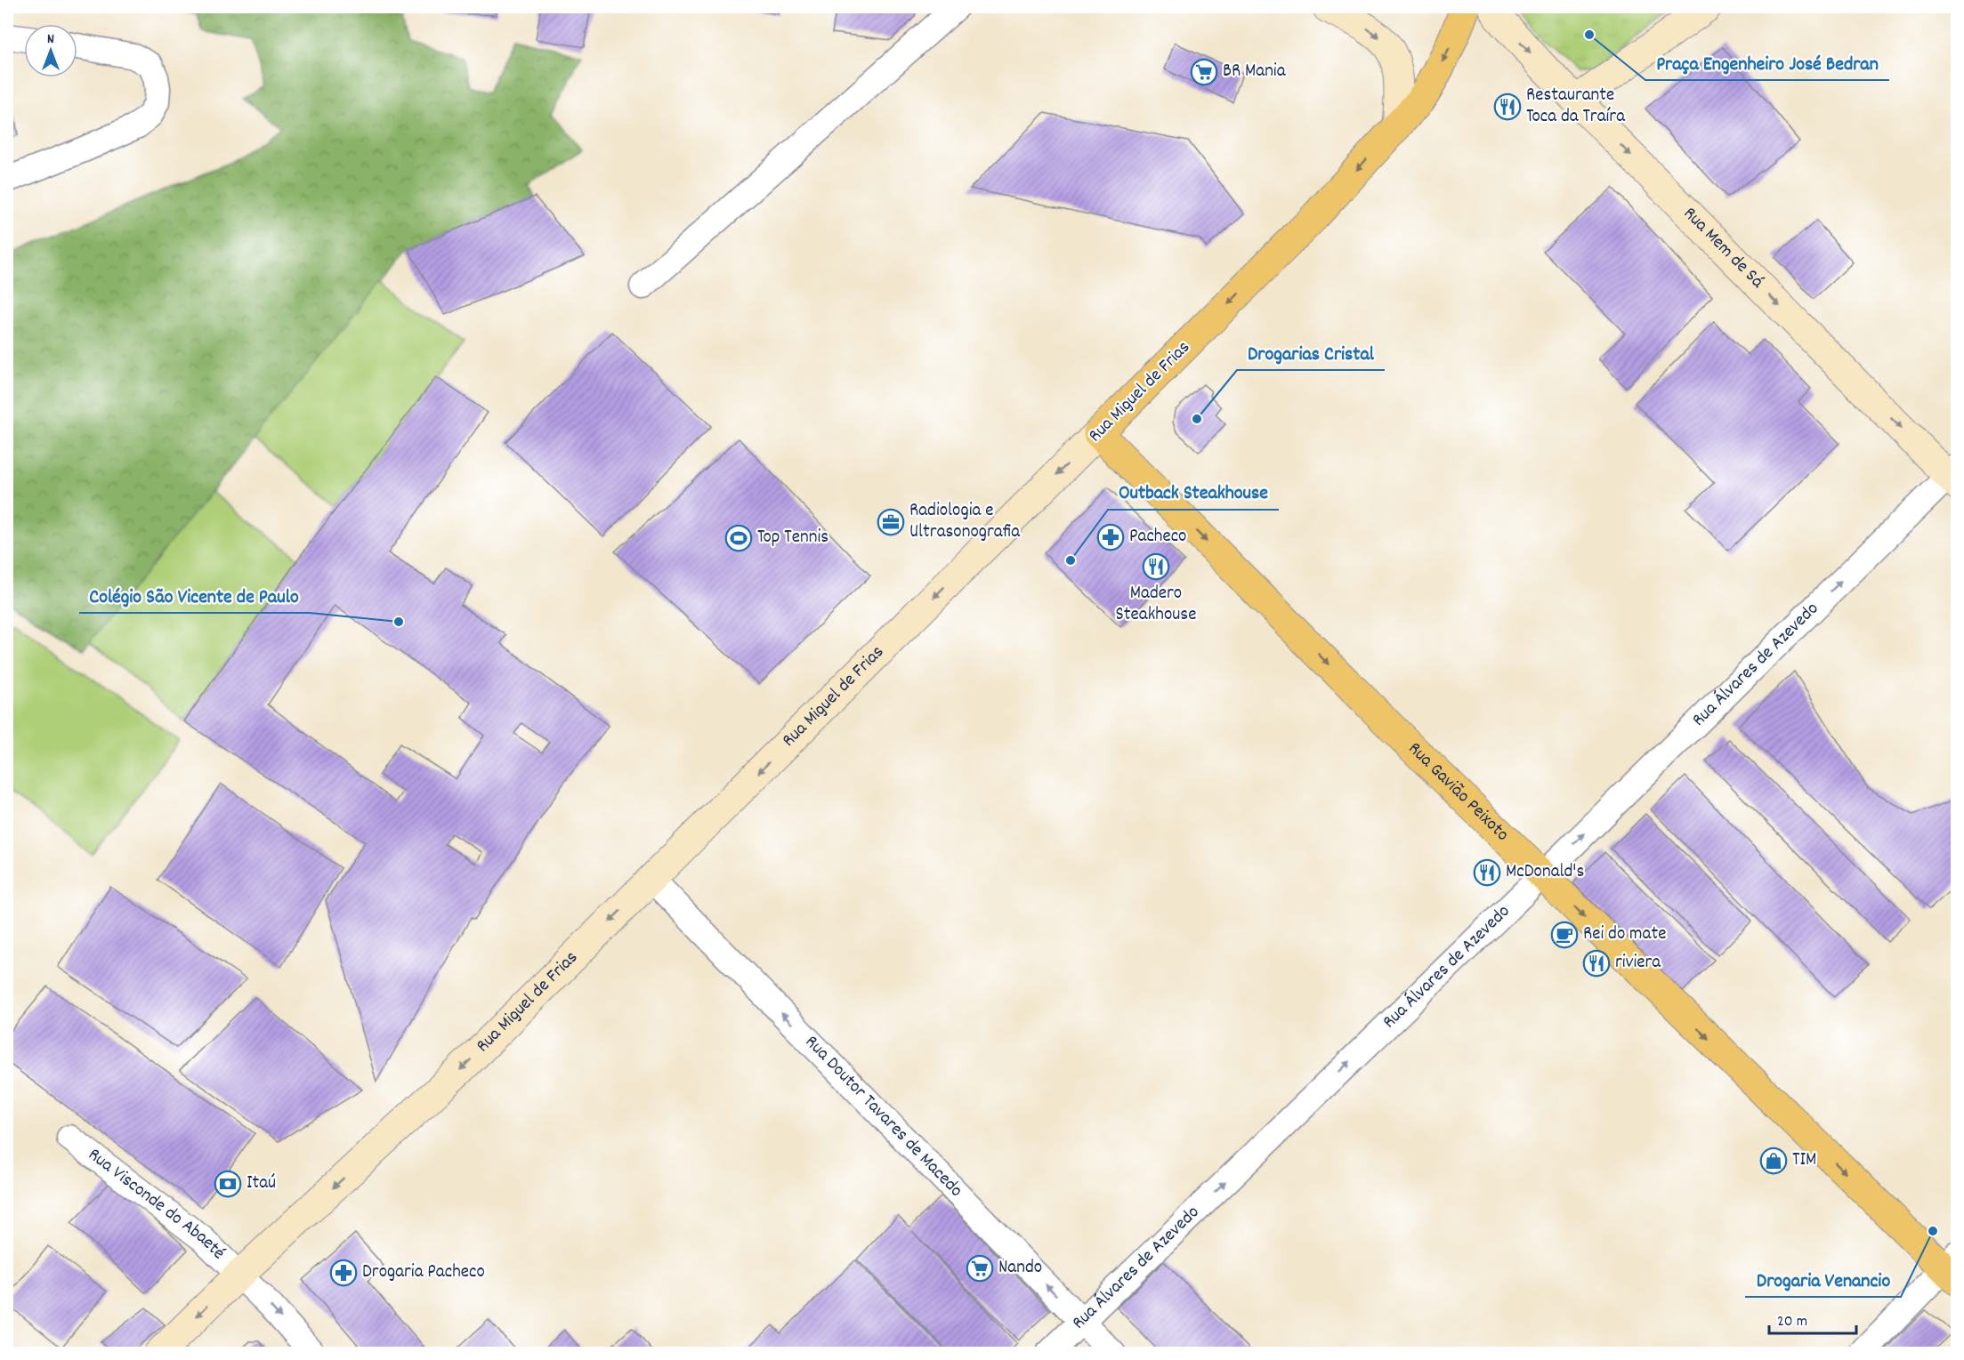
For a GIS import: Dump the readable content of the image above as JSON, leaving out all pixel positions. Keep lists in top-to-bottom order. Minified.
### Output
{"streets":{"main road":["Rua Mem de Sá","Rua Miguel de Frias","Rua Gavião Peixoto"],"street":["Rua Álvares de Azevedo","Rua Doutor Tavares de Macedo","Rua Visconde do Abaeté"]},"crossings":[["Rua Mem de Sá","Rua Álvares de Azevedo"],["Rua Miguel de Frias","Rua Gavião Peixoto"],["Rua Miguel de Frias","Rua Doutor Tavares de Macedo"],["Rua Miguel de Frias","Rua Visconde do Abaeté"],["Rua Álvares de Azevedo","Rua Gavião Peixoto"],["Rua Álvares de Azevedo","Rua Doutor Tavares de Macedo"]],"one_way":["Rua Mem de Sá","Rua Miguel de Frias","Rua Álvares de Azevedo","Rua Gavião Peixoto","Rua Doutor Tavares de Macedo"],"places":{"other":["Praça Engenheiro José Bedran","Drogarias Cristal","Outback Steakhouse","Colégio São Vicente de Paulo","Drogaria Venancio"],"supermarket":["BR Mania","Nando"],"restaurant":["Restaurante Toca da Traíra","Madero Steakhouse","McDonald's","riviera"],"office":["Radiologia e Ultrasonografia"],"pharmacy":["Pacheco","Drogaria Pacheco"],"sports":["Top Tennis"],"cafe":["Rei do mate"],"shop":["TIM"],"bank":["Itaú"]},"scale_bar":"20 m","north":"top"}
